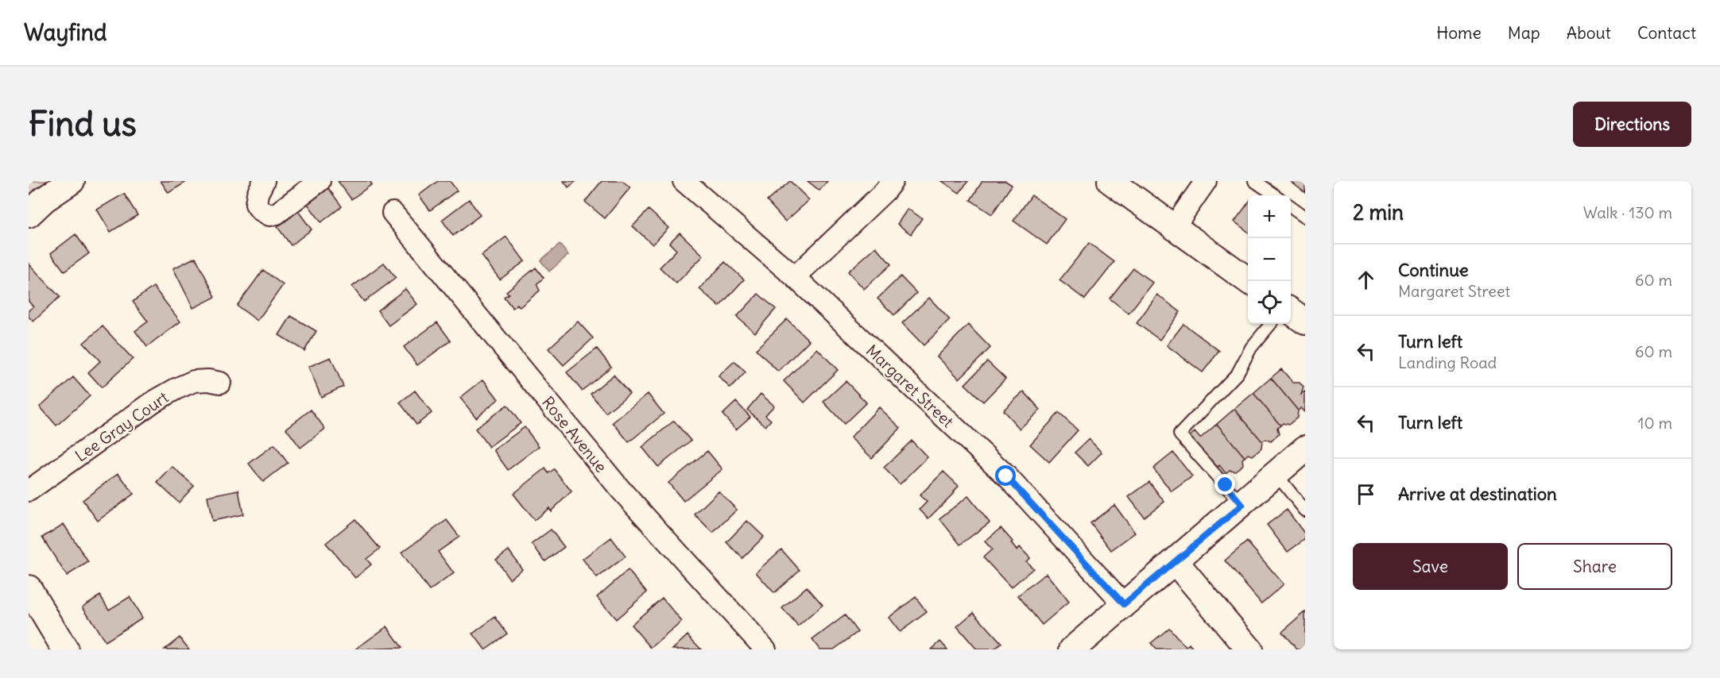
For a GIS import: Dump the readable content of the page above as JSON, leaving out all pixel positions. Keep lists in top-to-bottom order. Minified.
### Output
{"streets":{"street":["Margaret Street","Lee Gray Court","Rose Avenue"]},"page":{"header":"Wayfind","nav":["Home","Map","About","Contact"],"buttons":["Directions",["Save","Share"]],"title":"Find us","heading":["2 min","Walk · 130 m"],"map_buttons":["+","−"],"list":[["Continue","Margaret Street","60 m"],["Turn left","Landing Road","60 m"],["Turn left","10 m"],"Arrive at destination"]}}
